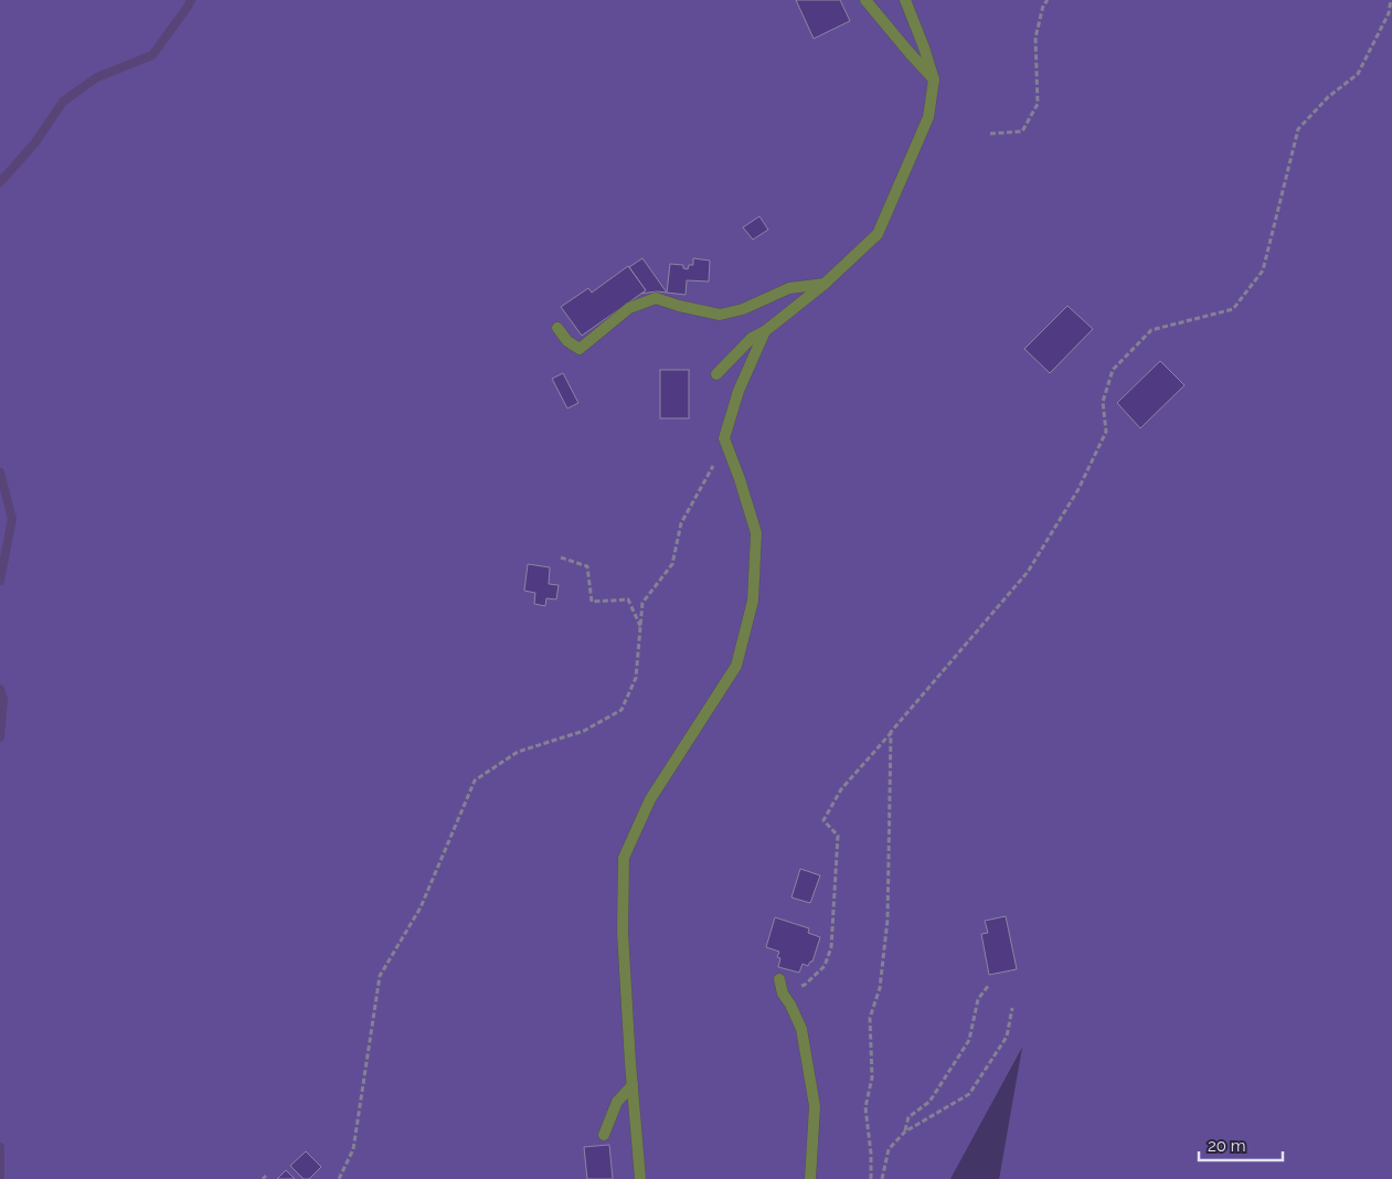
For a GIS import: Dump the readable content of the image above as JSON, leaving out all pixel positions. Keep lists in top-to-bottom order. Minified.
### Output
{"scale_bar":"20 m"}
